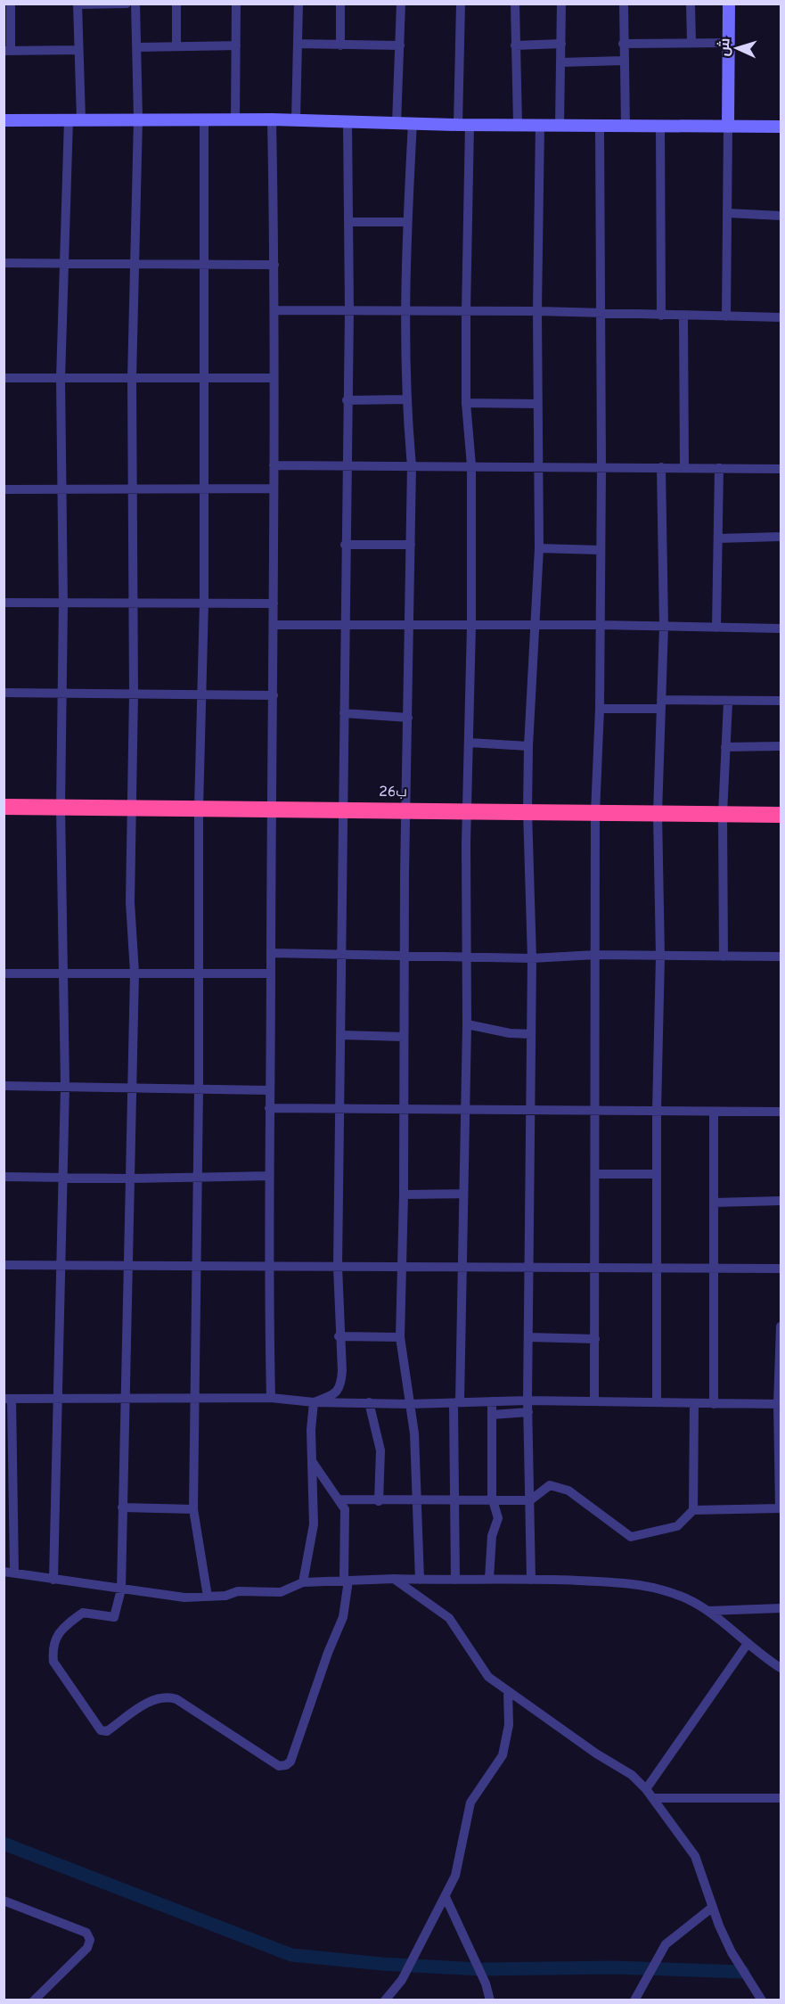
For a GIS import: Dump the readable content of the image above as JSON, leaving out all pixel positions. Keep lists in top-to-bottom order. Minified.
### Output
{"streets":{"highway":["26ب"]},"north":"left"}
